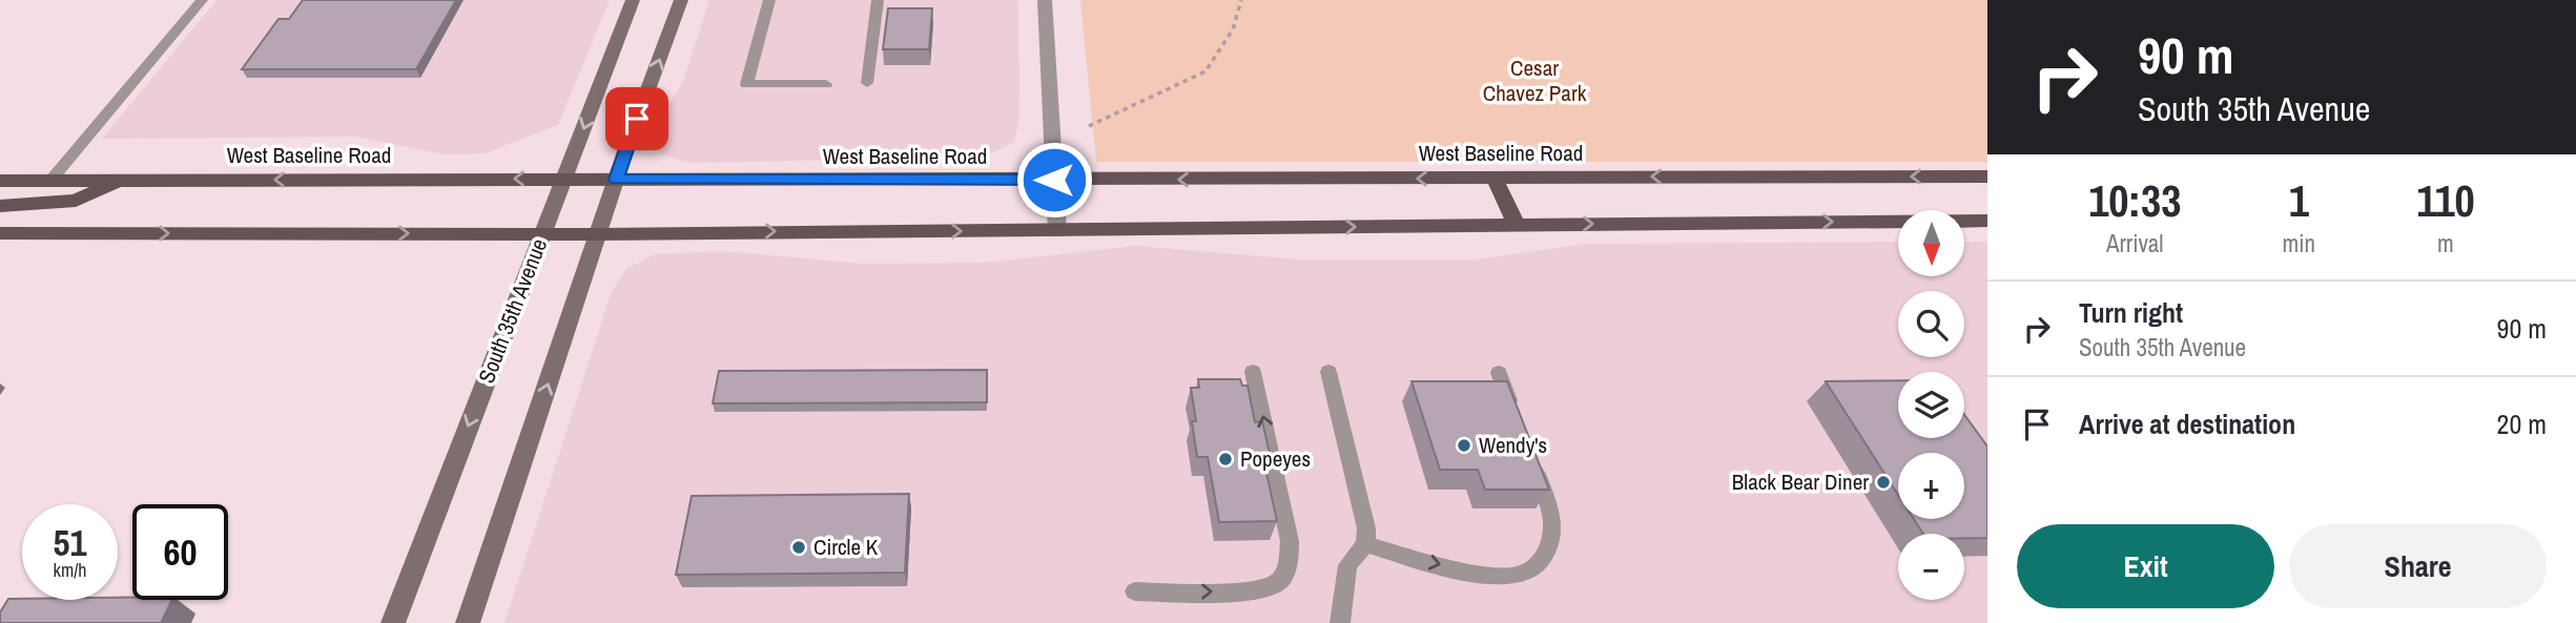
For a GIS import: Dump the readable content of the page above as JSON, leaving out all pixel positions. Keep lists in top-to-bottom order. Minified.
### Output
{"streets":{"main road":["West Baseline Road","South 35th Avenue"]},"crossings":[["West Baseline Road","South 35th Avenue"]],"parks":["Cesar Chavez Park"],"places":["Wendy's","Popeyes","Black Bear Diner","Circle K"],"north":"bottom","page":{"turn":["90 m","South 35th Avenue"],"eta":["10:33","Arrival","1","min","110","m"],"map_buttons":["+","−"],"list":[{"name":"Turn right","note":"South 35th Avenue","value":"90 m"},{"name":"Arrive at destination","value":"20 m"}],"speed":"51 km/h","limit":"60","buttons":["Exit","Share"]}}
